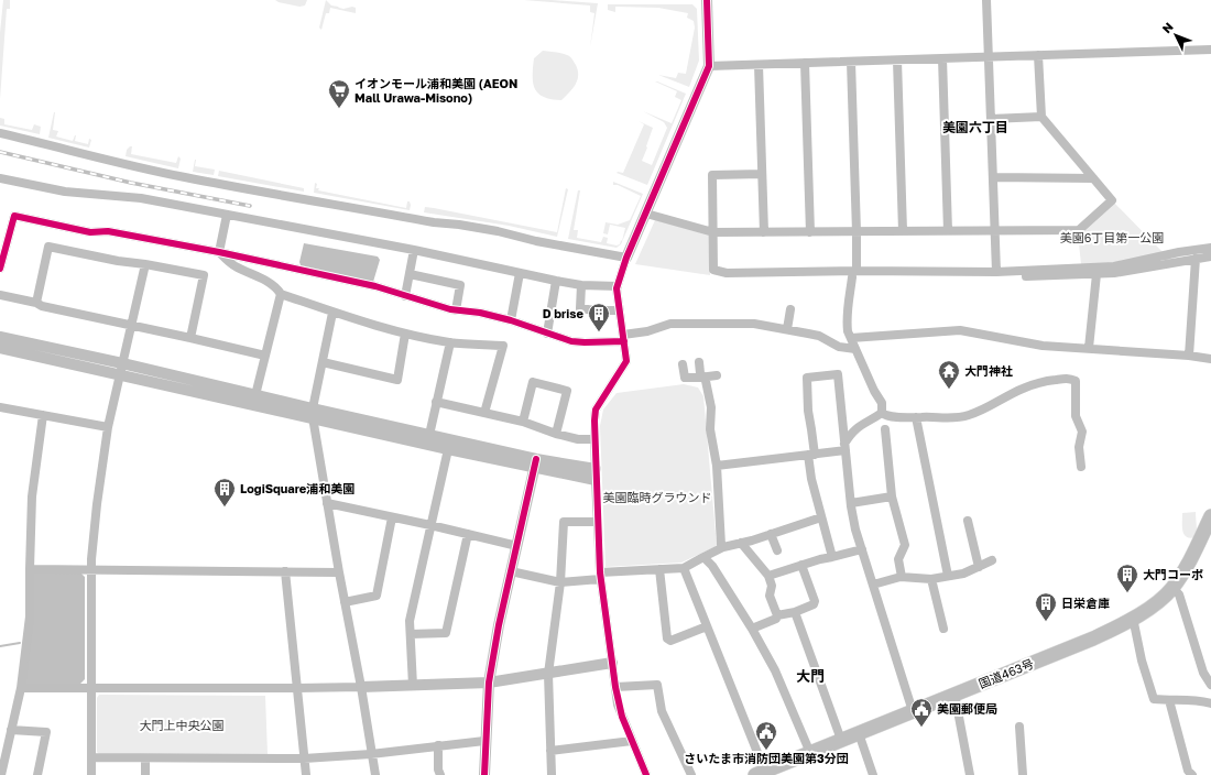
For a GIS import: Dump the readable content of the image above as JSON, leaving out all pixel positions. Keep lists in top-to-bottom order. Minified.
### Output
{"streets":{"highway":["国道463号"]},"districts":["美園六丁目","大門"],"parks":["美園6丁目第一公園","美園臨時グラウンド","大門上中央公園"],"places":{"supermarket":["イオンモール浦和美園 (AEON Mall Urawa-Misono)"],"building":["D brise","LogiSquare浦和美園","大門コーポ","日栄倉庫"],"temple":["大門神社"],"public building":["美園郵便局","さいたま市消防団美園第3分団"]},"north":"top left"}
